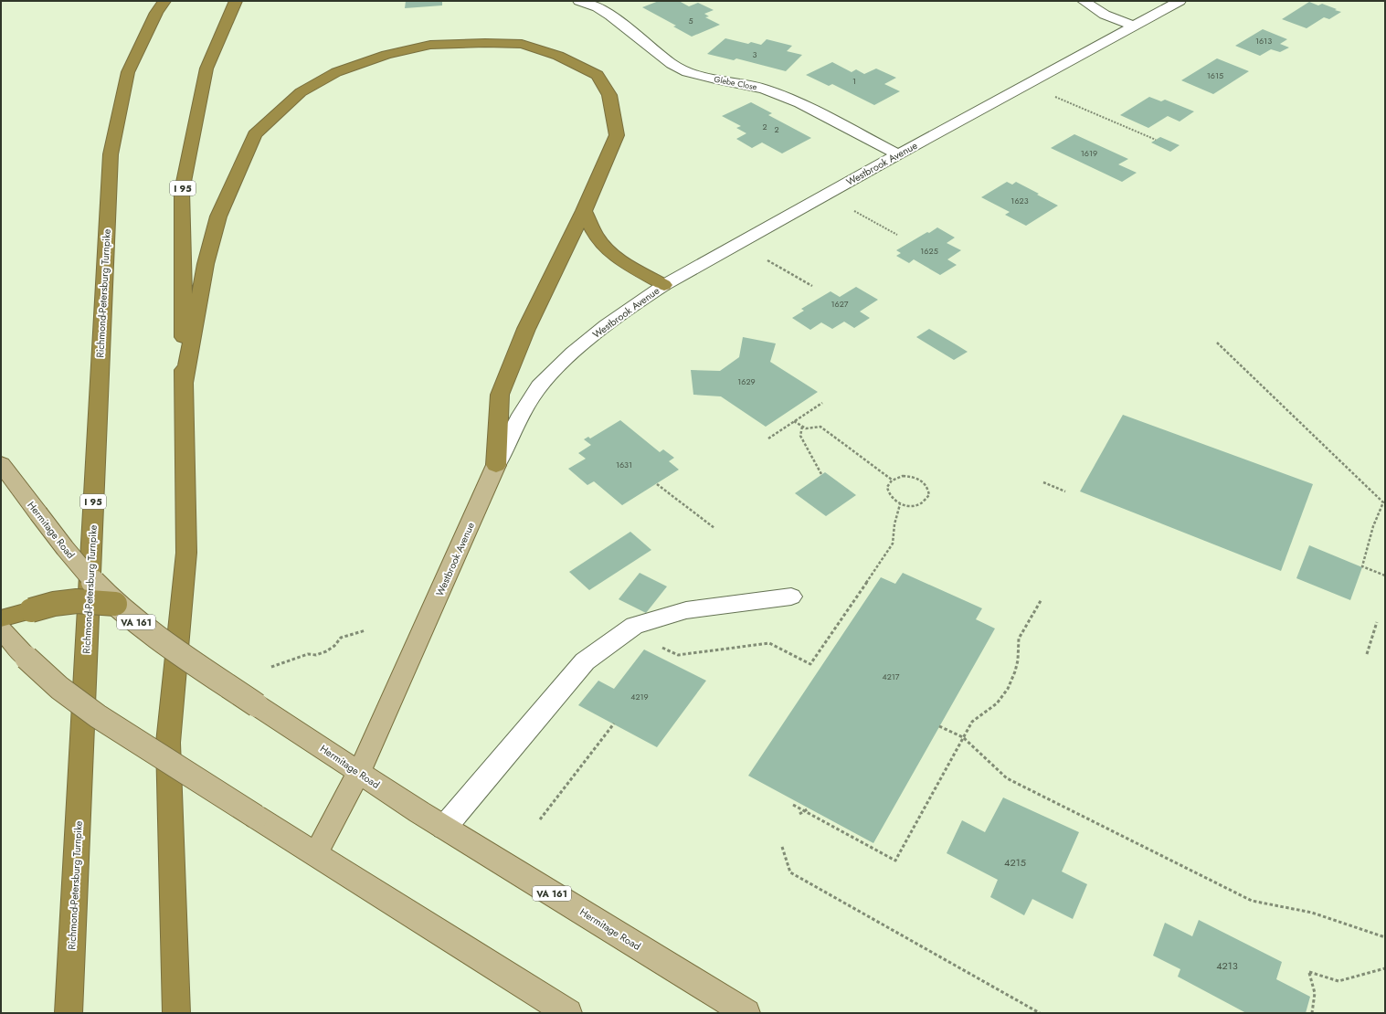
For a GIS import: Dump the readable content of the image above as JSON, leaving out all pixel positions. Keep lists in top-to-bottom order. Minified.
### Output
{"streets":{"highway":["I 95","Richmond-Petersburg Turnpike"],"main road":["Westbrook Avenue","Hermitage Road","VA 161"],"street":["Glebe Close"]},"crossings":[["Glebe Close","Westbrook Avenue"],["Westbrook Avenue","Hermitage Road"]],"house_numbers":["5","1613","3","1615","1","2","2","1619","1623","1625","1627","1629","1631","4217","4219","4215","4213"]}
